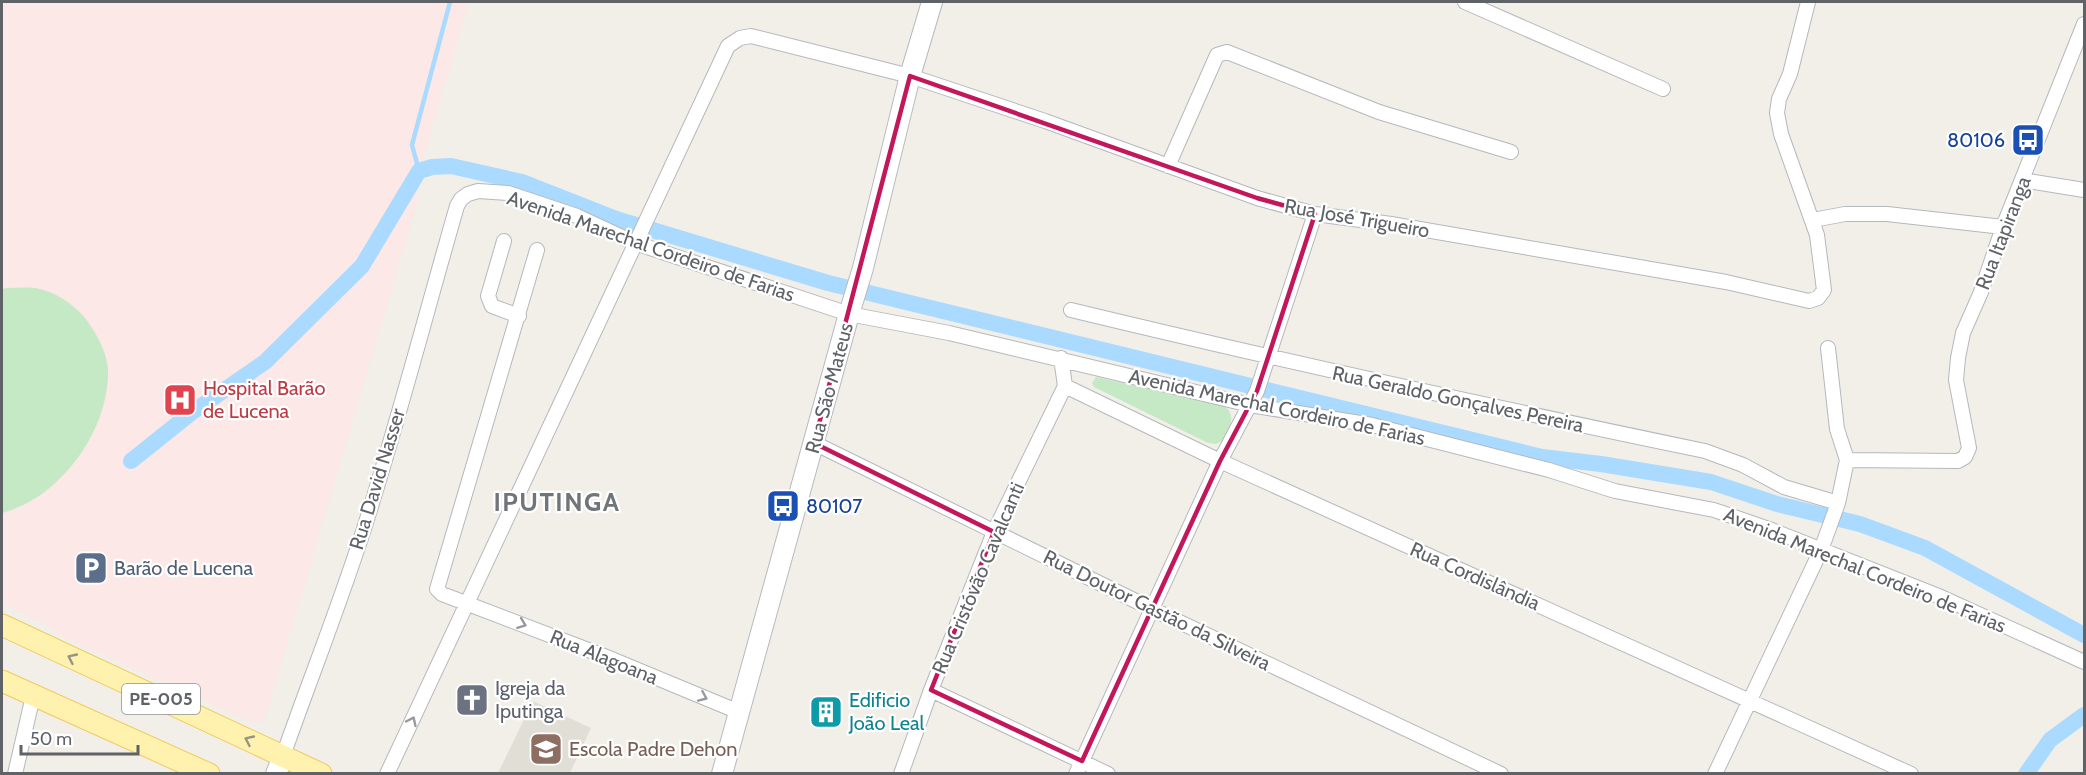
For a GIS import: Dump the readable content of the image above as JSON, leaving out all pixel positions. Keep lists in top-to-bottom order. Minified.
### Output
{"streets":{"main road":["PE-005"],"street":["Rua José Trigueiro","Rua Itapiranga","Avenida Marechal Cordeiro de Farias","Rua São Mateus","Rua Geraldo Gonçalves Pereira","Rua David Nasser","Rua Cordislândia","Rua Cristóvão Cavalcanti","Rua Doutor Gastão da Silveira","Rua Alagoana"]},"crossings":[["Rua José Trigueiro","Avenida Marechal Cordeiro de Farias"],["Rua José Trigueiro","Rua São Mateus"],["Avenida Marechal Cordeiro de Farias","Rua São Mateus"],["Avenida Marechal Cordeiro de Farias","Rua David Nasser"],["Rua São Mateus","Rua Doutor Gastão da Silveira"],["Rua São Mateus","Rua Alagoana"],["Rua David Nasser","PE-005"],["Rua Cordislândia","Rua Cristóvão Cavalcanti"],["Rua Cristóvão Cavalcanti","Rua Doutor Gastão da Silveira"]],"one_way":["Rua Alagoana"],"districts":["IPUTINGA"],"places":{"bus stop":["80106","80107"],"hospital":["Hospital Barão de Lucena"],"parking":["Barão de Lucena"],"church":["Igreja da Iputinga"],"building":["Edificio João Leal"],"school or university":["Escola Padre Dehon"]},"scale_bar":"50 m"}
